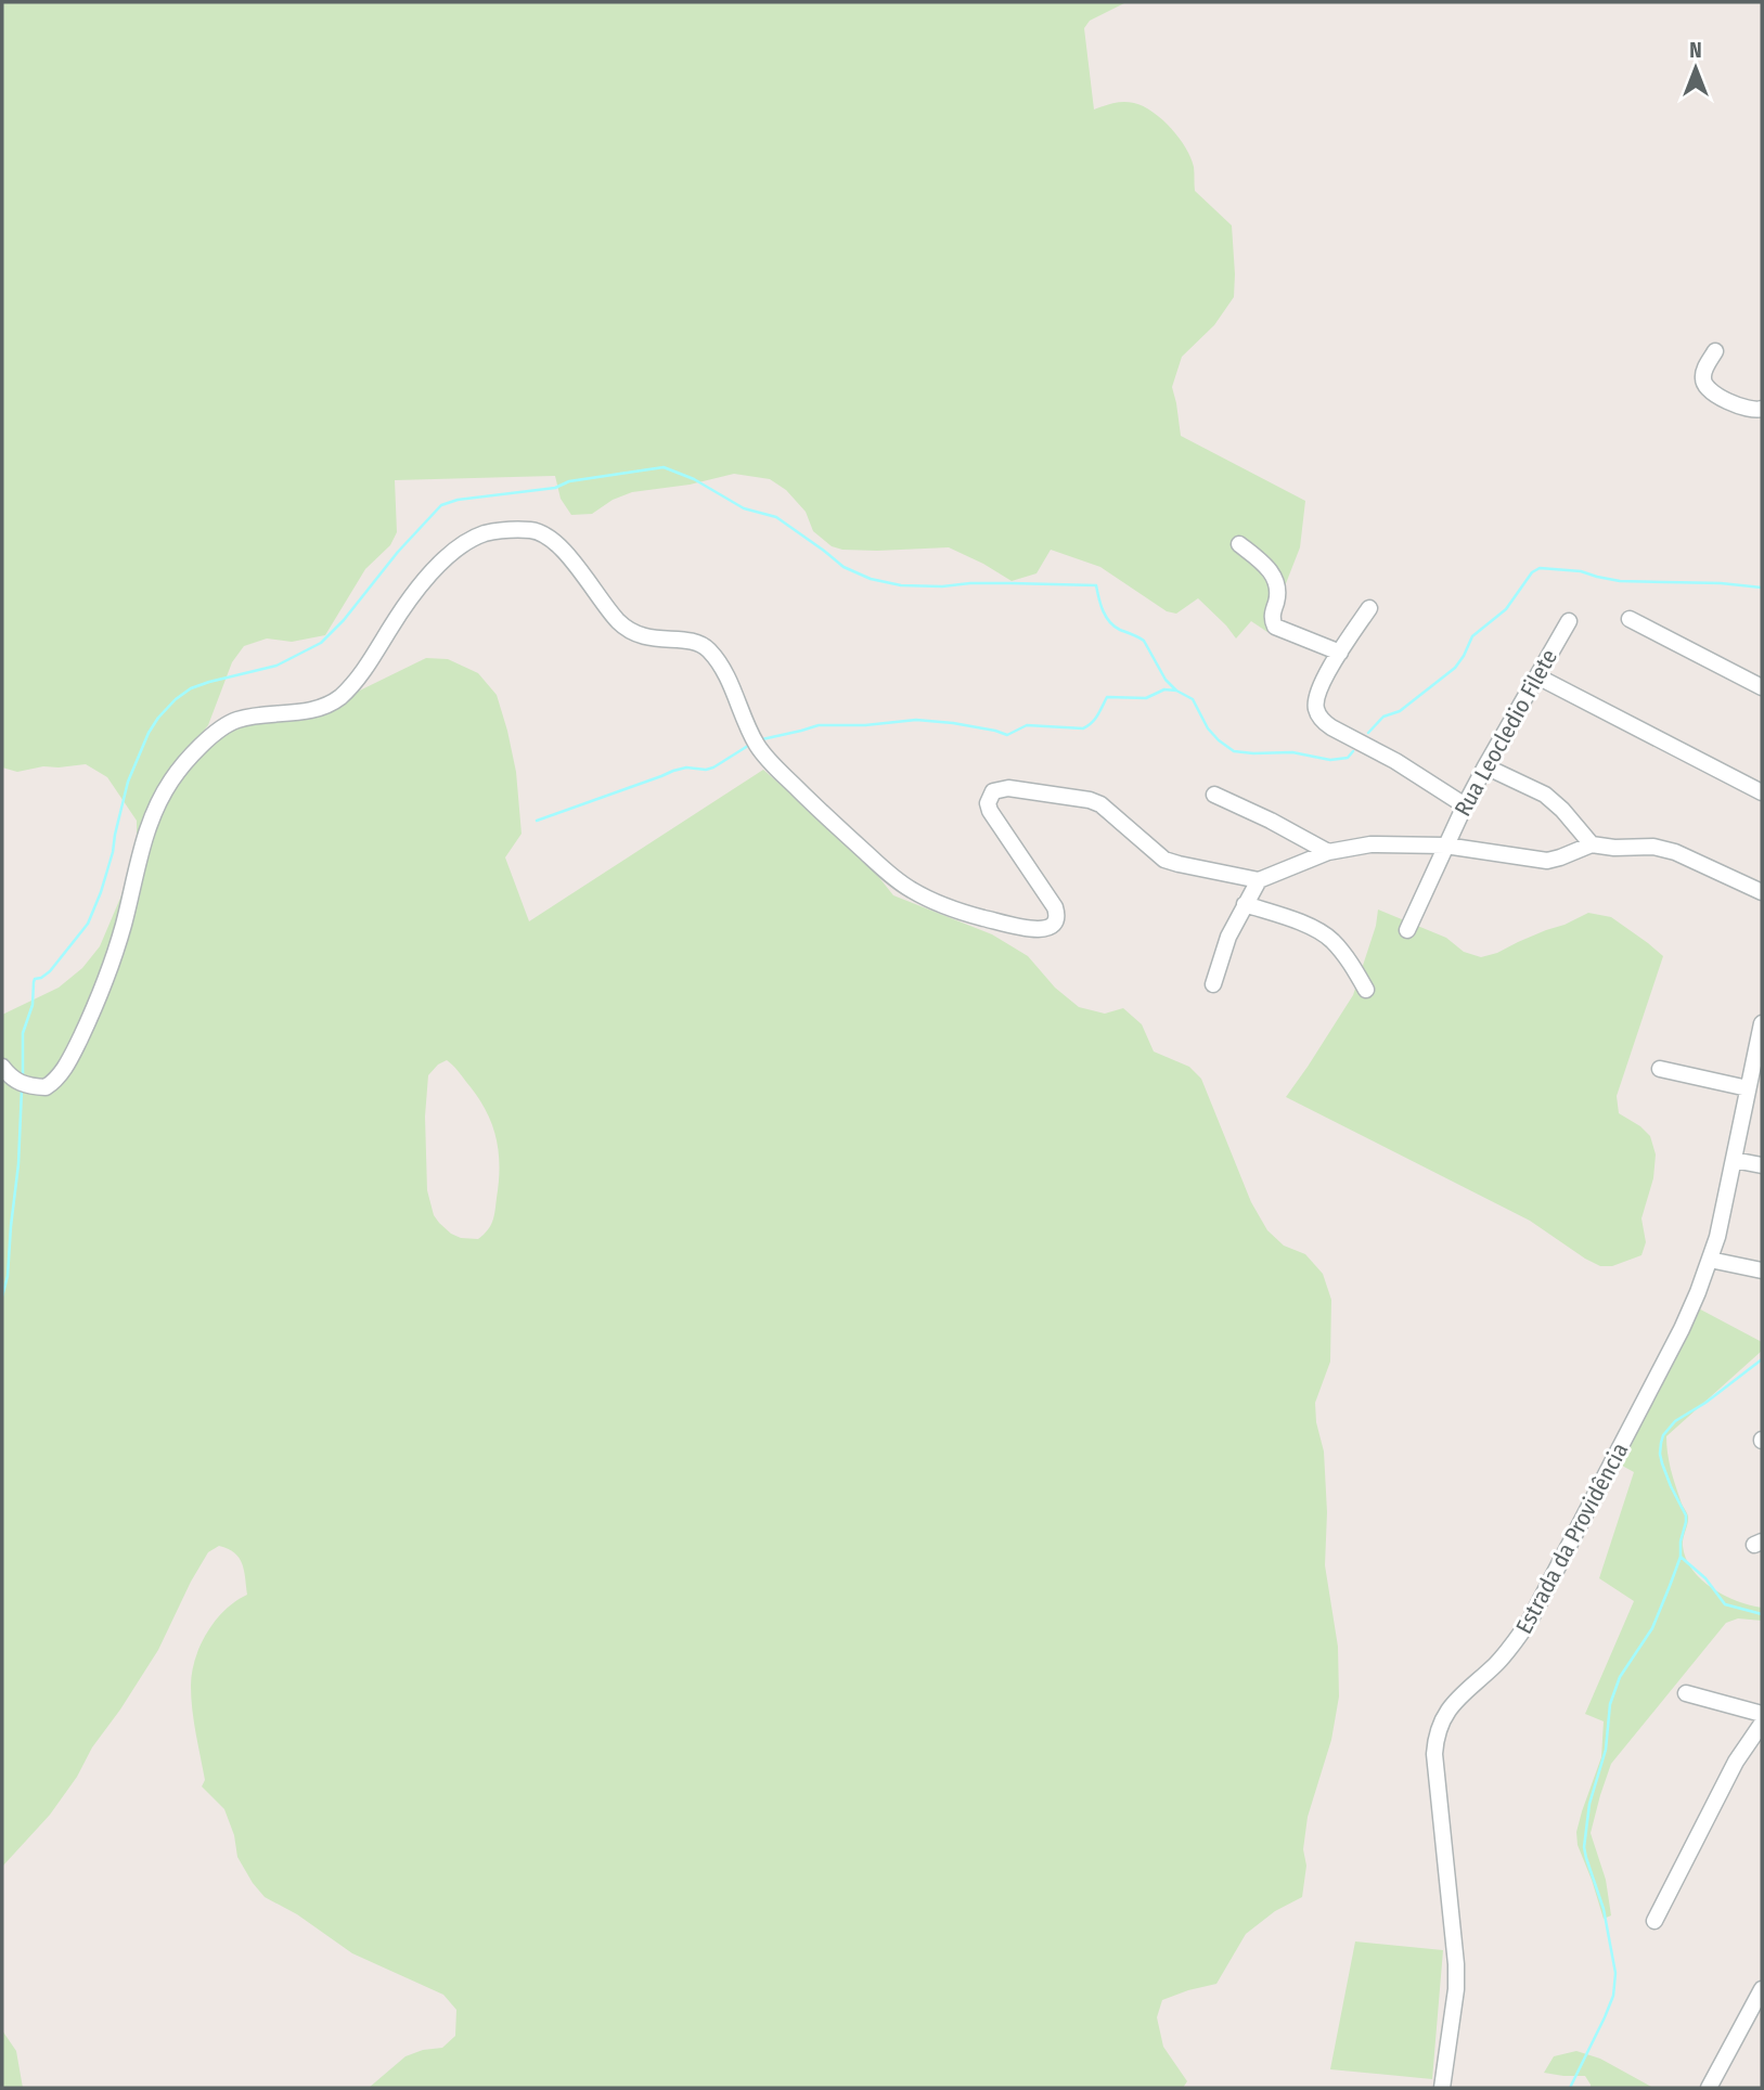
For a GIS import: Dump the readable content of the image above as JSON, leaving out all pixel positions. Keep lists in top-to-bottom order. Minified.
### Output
{"streets":{"street":["Rua Leocledio Filete","Estrada da Providência"]},"north":"top"}
